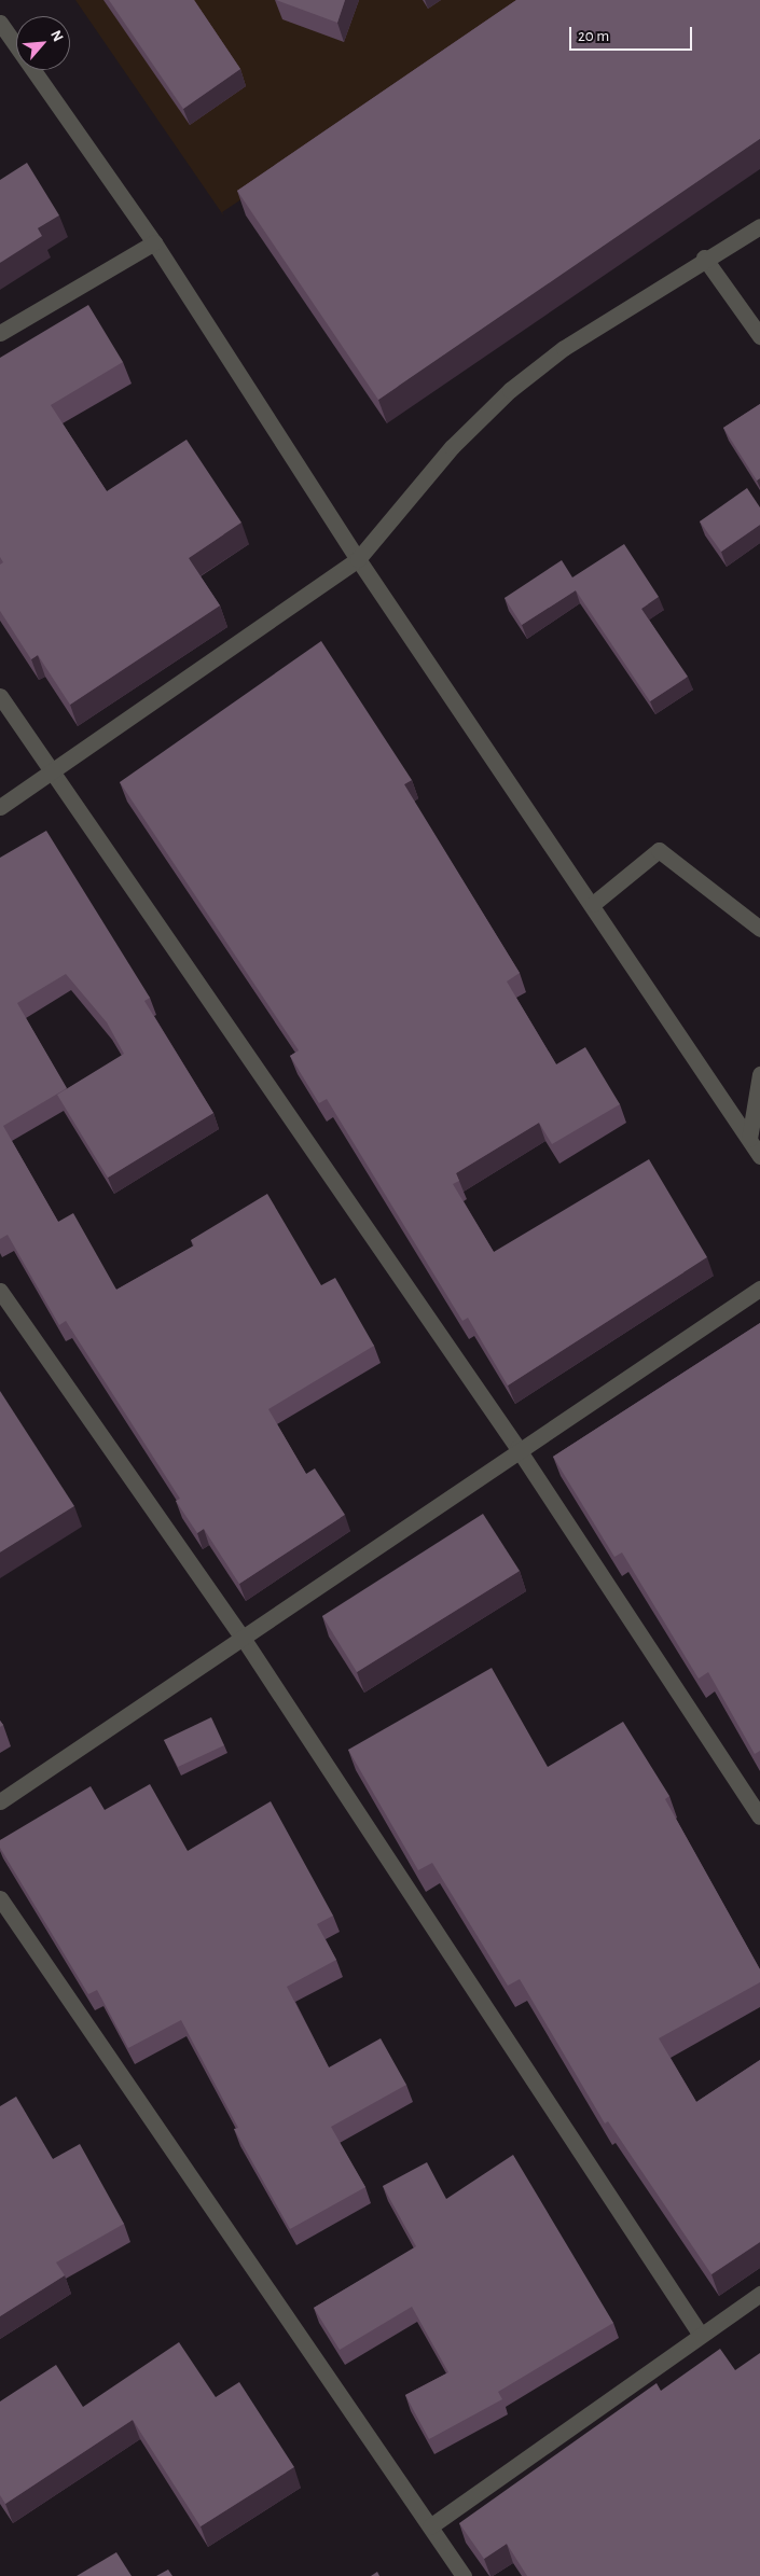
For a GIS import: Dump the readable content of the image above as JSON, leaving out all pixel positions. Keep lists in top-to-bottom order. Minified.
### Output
{"scale_bar":"20 m","north":"top right"}
